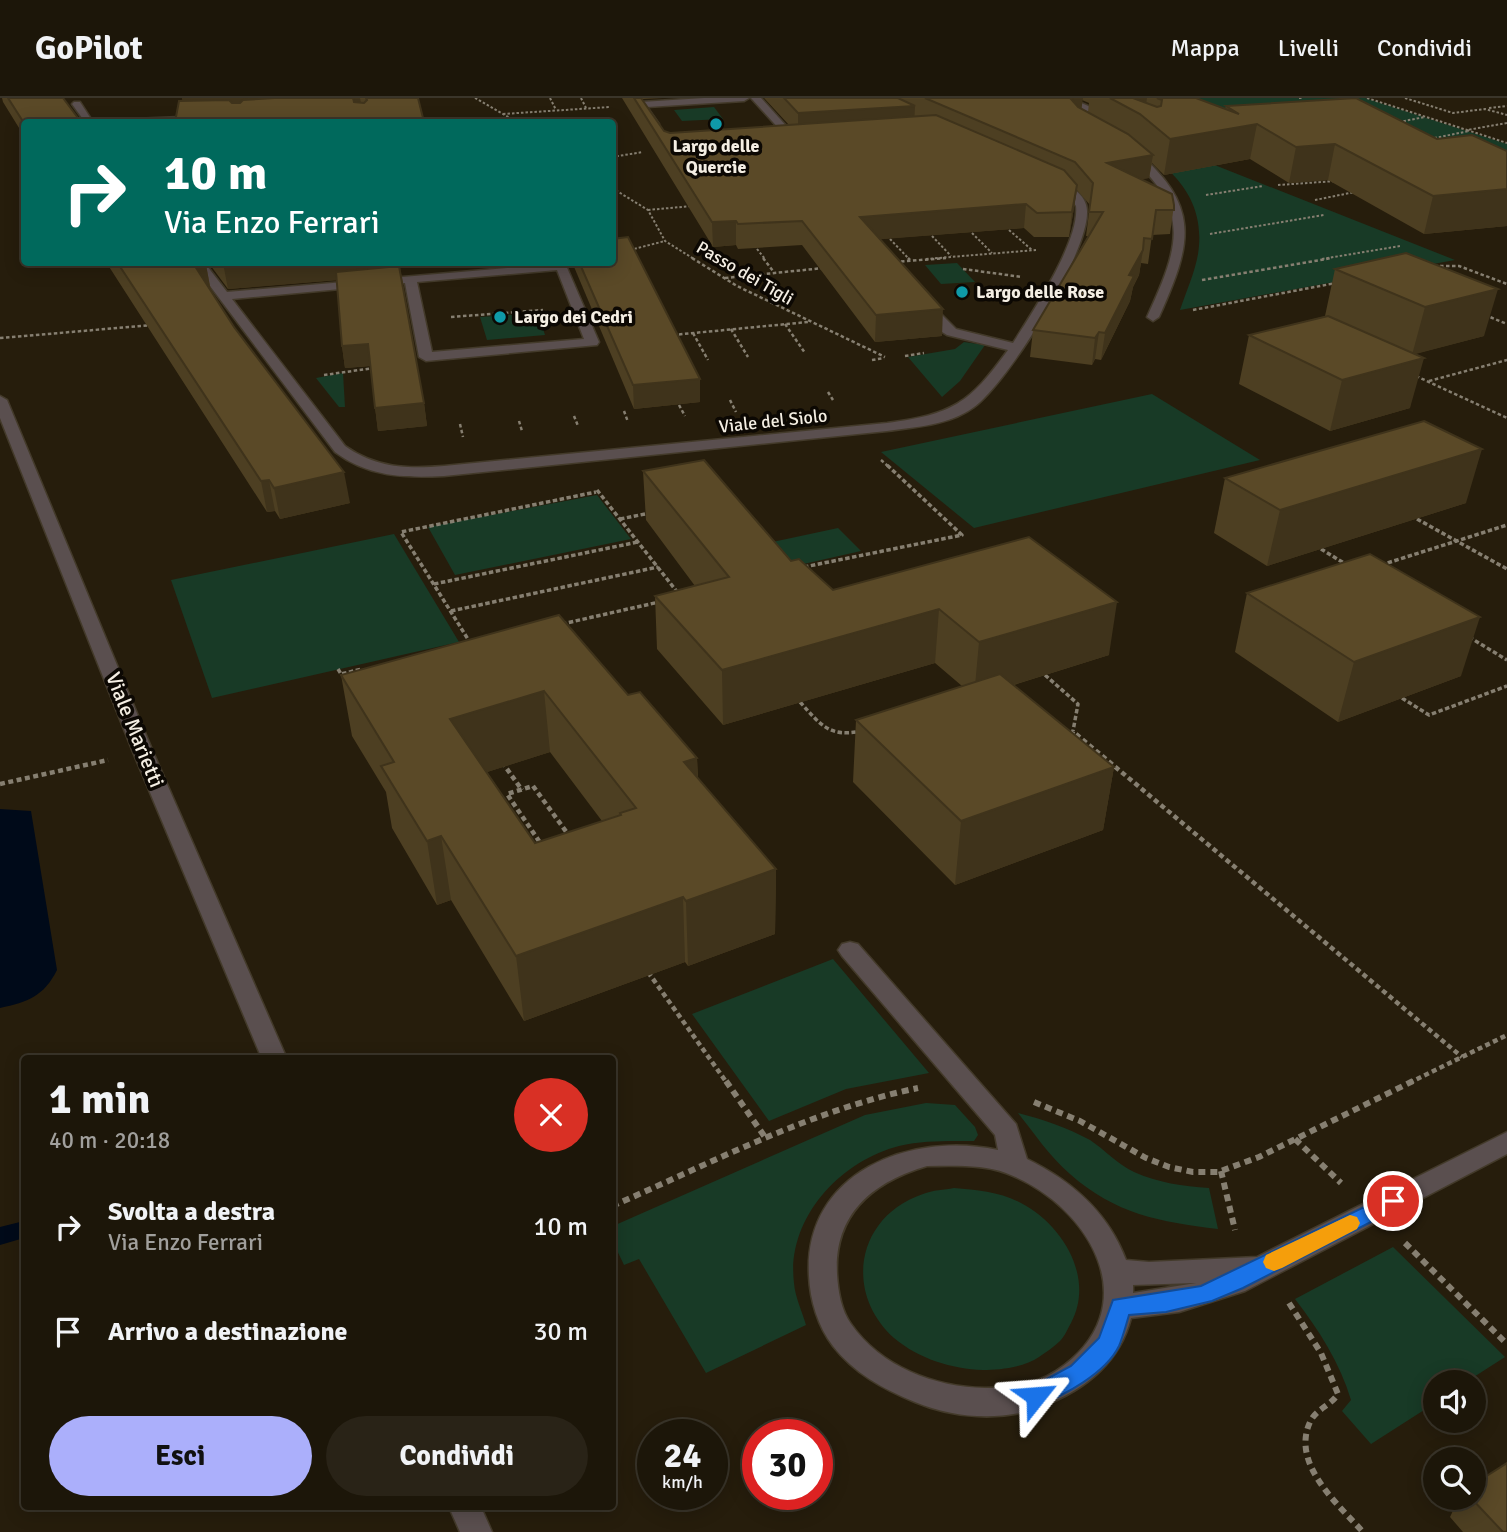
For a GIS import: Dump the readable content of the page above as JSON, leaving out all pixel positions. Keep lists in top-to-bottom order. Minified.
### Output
{"streets":{"street":["Viale del Siolo","Viale Marietti"],"path":["Passo dei Tigli"]},"places":["Largo delle Quercie","Largo delle Rose","Largo dei Cedri"],"page":{"header":"GoPilot","nav":["Mappa","Livelli","Condividi"],"turn":["10 m","Via Enzo Ferrari"],"heading":["1 min","40 m · 20:18"],"list":[{"name":"Svolta a destra","note":"Via Enzo Ferrari","value":"10 m"},{"name":"Arrivo a destinazione","value":"30 m"}],"buttons":["Esci","Condividi"],"speed":"24 km/h","limit":"30"}}
